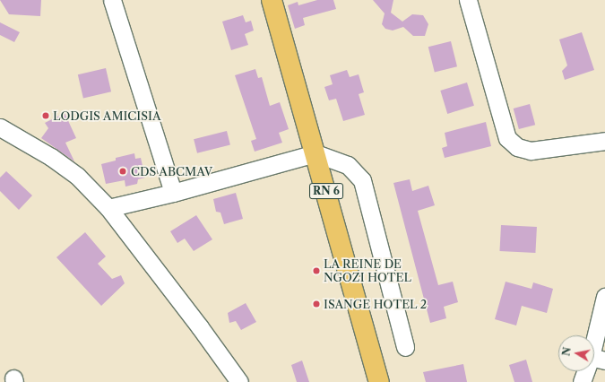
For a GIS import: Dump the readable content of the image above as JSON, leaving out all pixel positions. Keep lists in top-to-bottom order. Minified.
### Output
{"streets":{"main road":["RN 6"]},"places":["LODGIS AMICISIA","CDS ABCMAV","LA REINE DE NGOZI HOTEL","ISANGE HOTEL 2"],"north":"left"}
